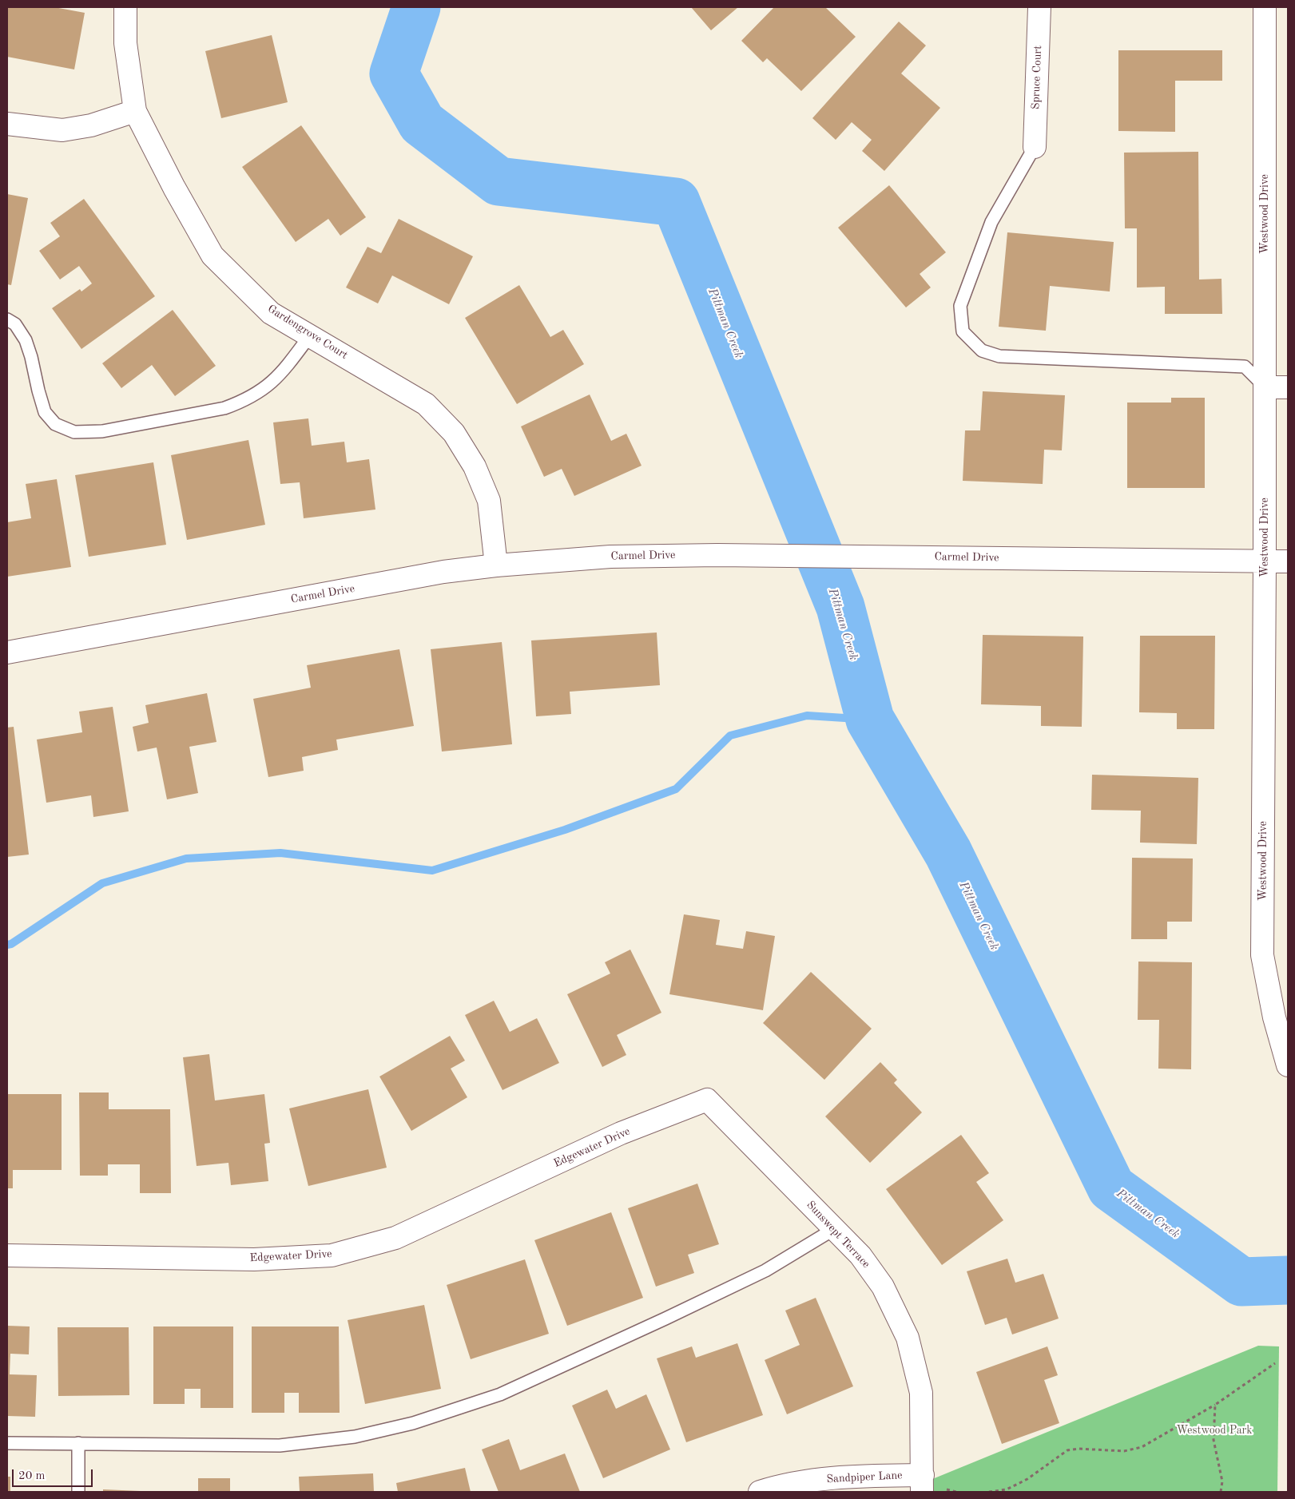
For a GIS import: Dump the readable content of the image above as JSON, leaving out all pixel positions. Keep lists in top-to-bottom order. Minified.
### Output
{"streets":{"street":["Spruce Court","Westwood Drive","Gardengrove Court","Carmel Drive","Edgewater Drive","Sunswept Terrace","Sandpiper Lane"]},"crossings":[["Westwood Drive","Carmel Drive"],["Gardengrove Court","Carmel Drive"],["Edgewater Drive","Sunswept Terrace"],["Sunswept Terrace","Sandpiper Lane"]],"water":["Pittman Creek"],"parks":["Westwood Park"],"scale_bar":"20 m"}
